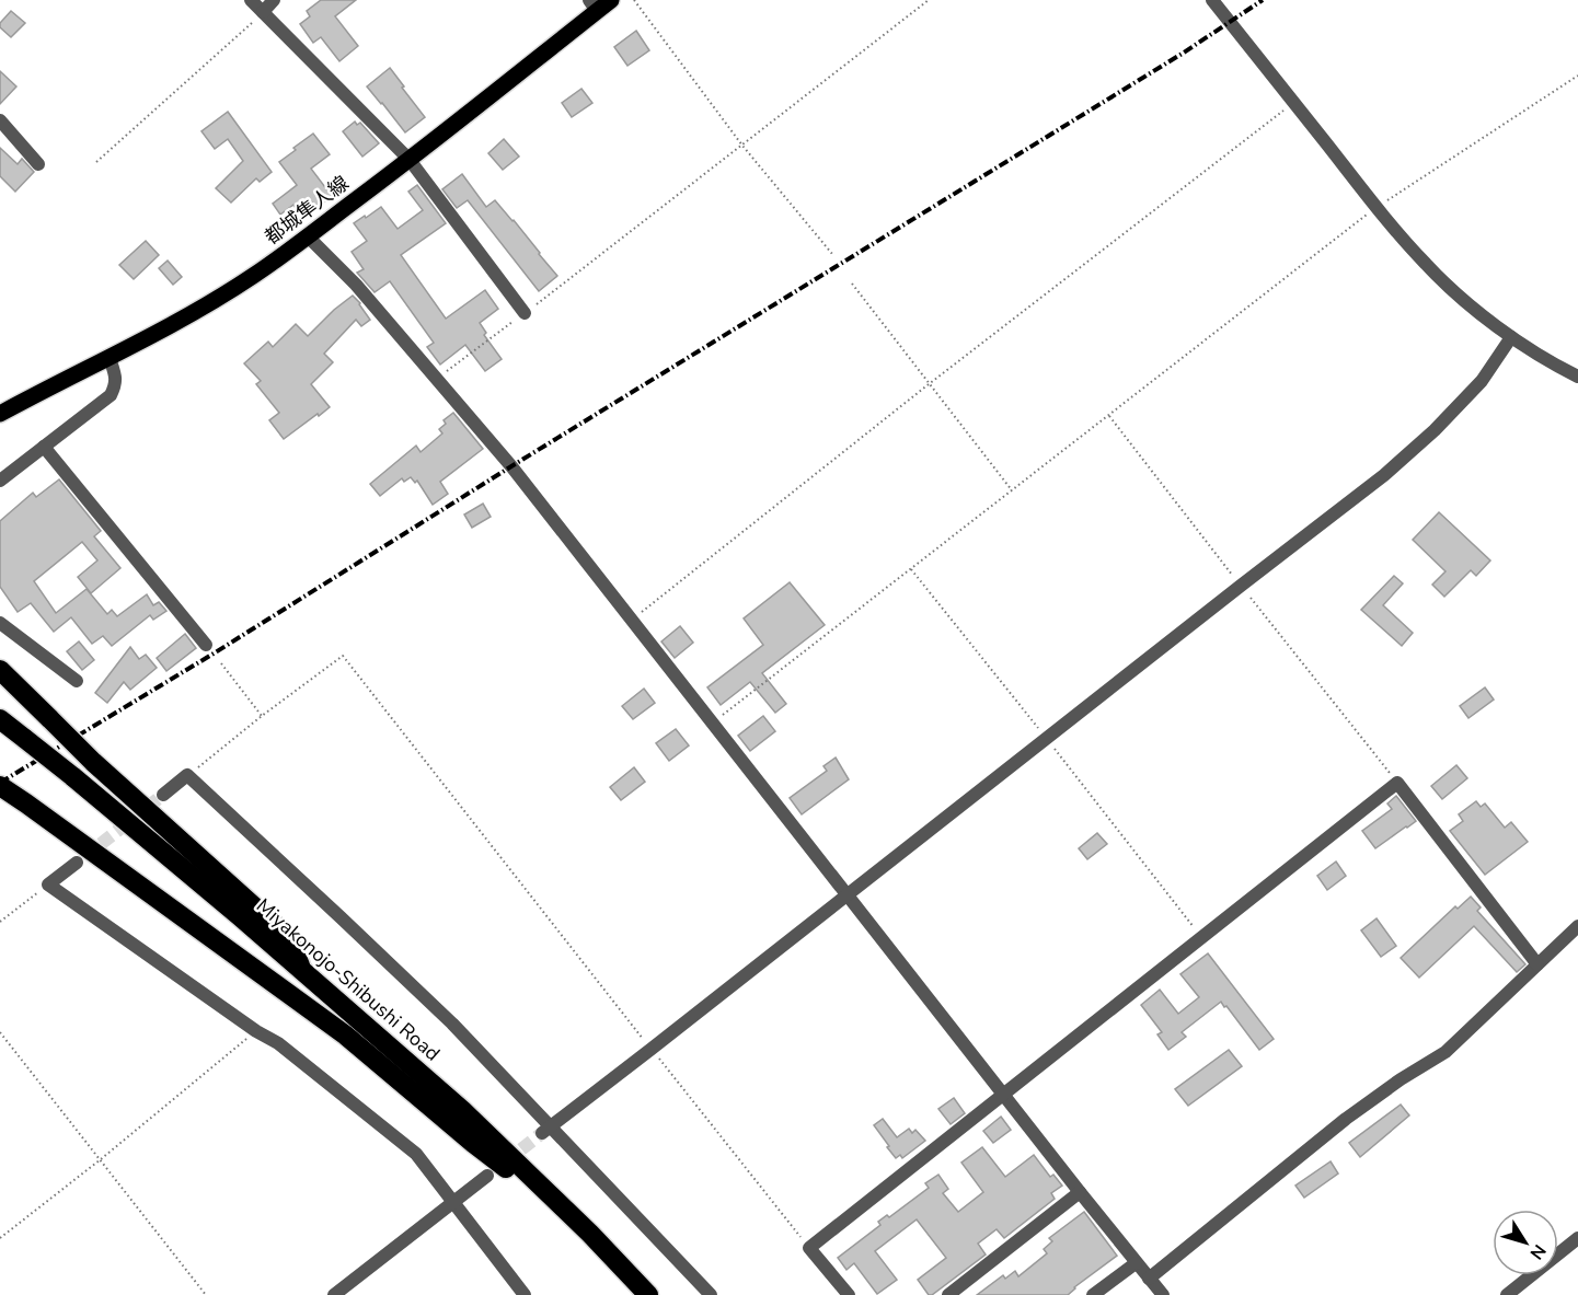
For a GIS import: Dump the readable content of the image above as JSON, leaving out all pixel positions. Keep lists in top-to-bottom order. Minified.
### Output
{"streets":{"highway":["Miyakonojo-Shibushi Road"],"main road":["都城隼人線"]},"north":"bottom right"}
